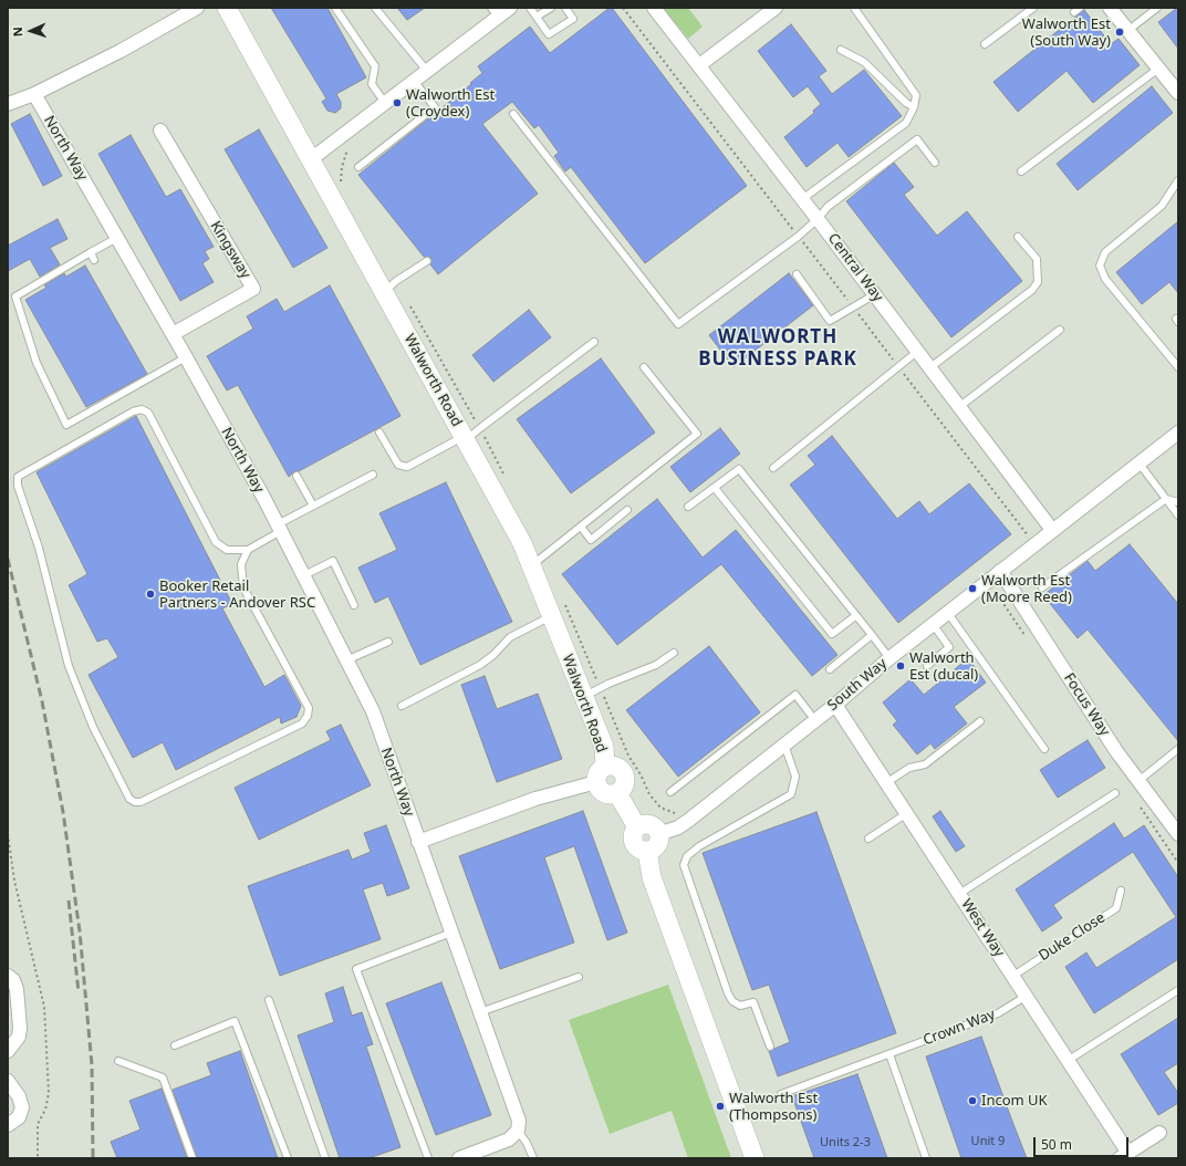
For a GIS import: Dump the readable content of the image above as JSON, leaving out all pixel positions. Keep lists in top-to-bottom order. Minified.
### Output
{"streets":{"street":["North Way","Kingsway","Central Way","Walworth Road","South Way","Focus Way","West Way"],"lane":["Duke Close","Crown Way"]},"crossings":[["North Way","Kingsway"],["Central Way","South Way"],["South Way","Focus Way"],["South Way","West Way"],["West Way","Duke Close"],["West Way","Crown Way"]],"districts":["WALWORTH BUSINESS PARK"],"places":["Walworth Est (South Way)","Walworth Est (Croydex)","Walworth Est (Moore Reed)","Booker Retail Partners - Andover RSC","Walworth Est (ducal)","Incom UK","Walworth Est (Thompsons)"],"house_numbers":["Unit 9","Units 2-3"],"scale_bar":"50 m","north":"left"}
